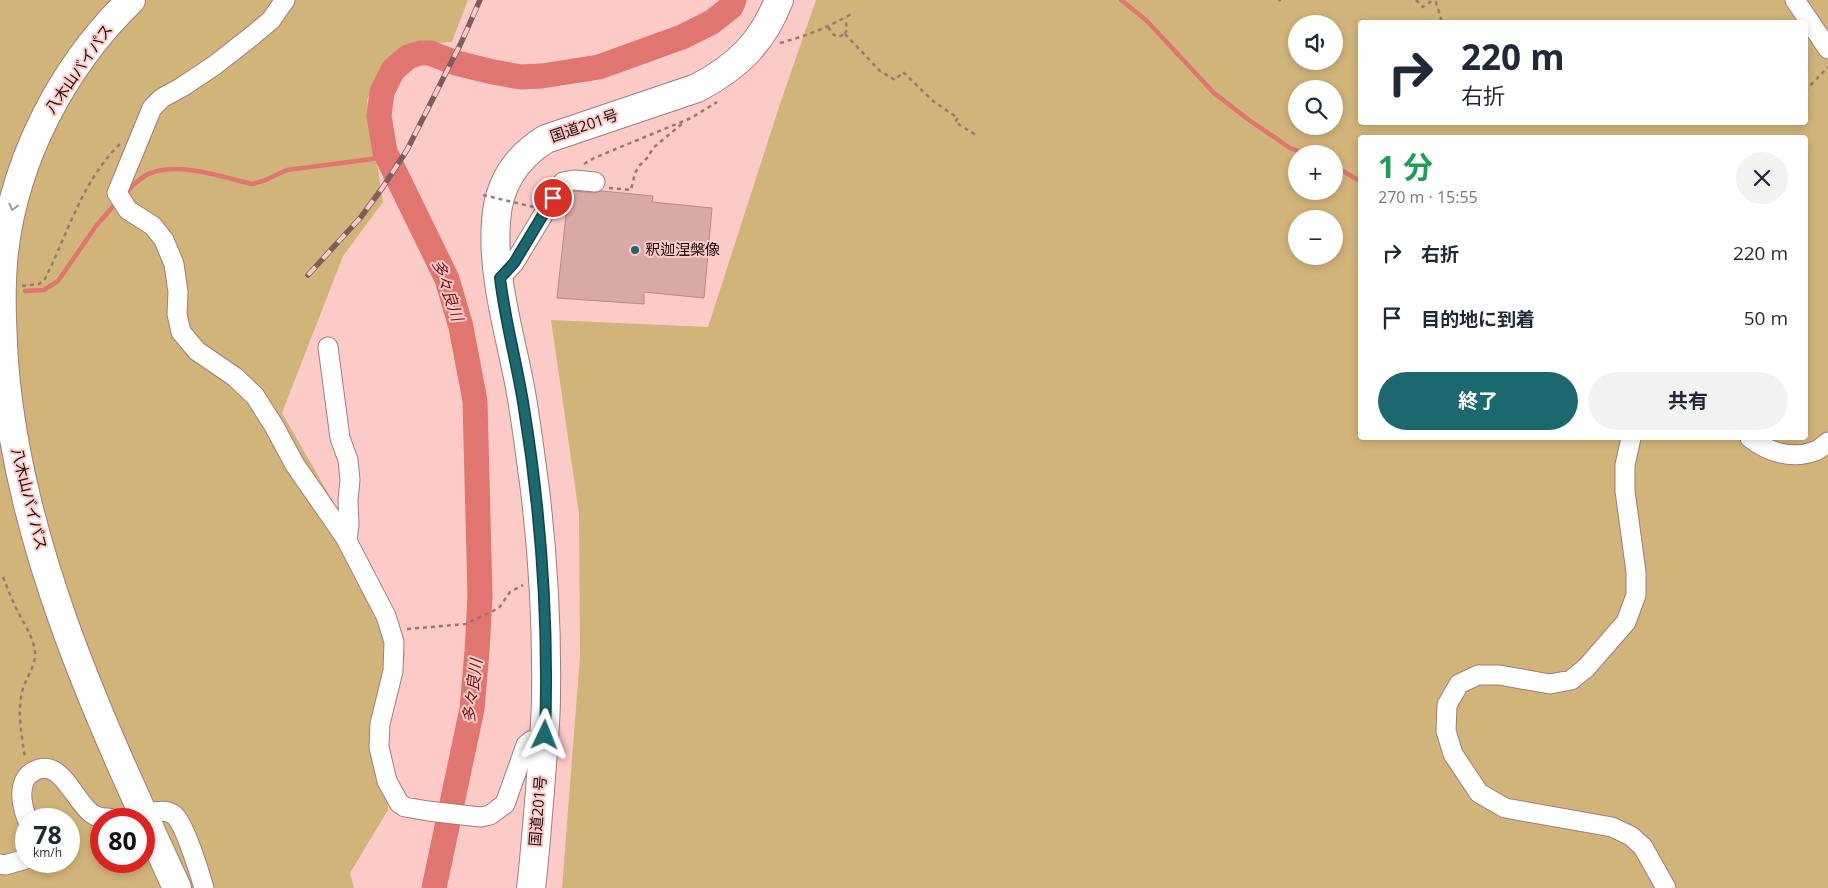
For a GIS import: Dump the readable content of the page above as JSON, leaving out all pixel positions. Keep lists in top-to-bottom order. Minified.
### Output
{"streets":{"highway":["八木山バイパス","国道201号"]},"water":["多々良川"],"places":["釈迦涅槃像"],"page":{"map_buttons":["+","−"],"turn":["220 m","右折"],"heading":["1 分","270 m · 15:55"],"list":[{"name":"右折","value":"220 m"},{"name":"目的地に到着","value":"50 m"}],"buttons":["終了","共有"],"speed":"78 km/h","limit":"80"}}
